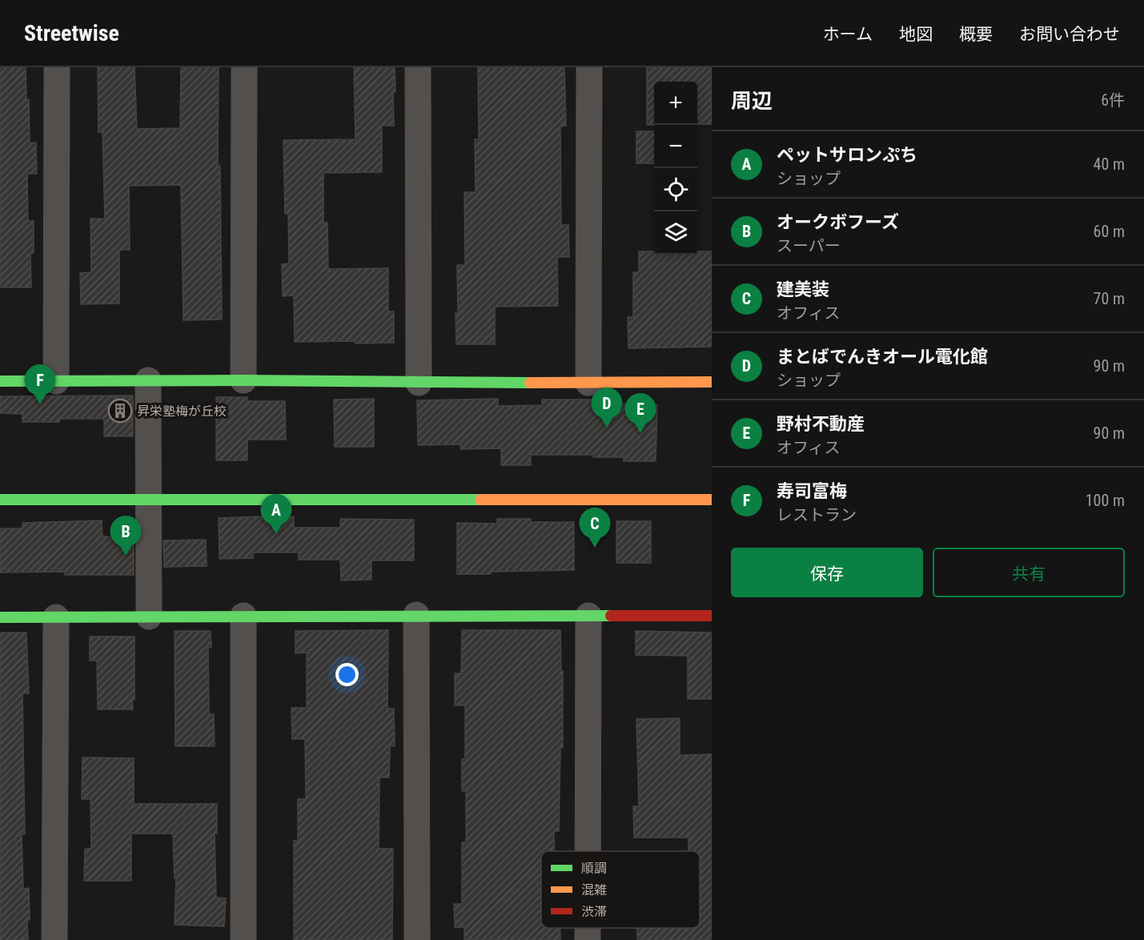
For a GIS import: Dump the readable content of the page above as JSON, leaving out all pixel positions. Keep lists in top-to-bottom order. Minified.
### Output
{"places":{"building":["昇栄塾梅が丘校"]},"legend":["順調","混雑","渋滞"],"page":{"header":"Streetwise","nav":["ホーム","地図","概要","お問い合わせ"],"heading":["周辺","6件"],"map_buttons":["+","−"],"list":[{"mark":"A","name":"ペットサロンぷち","note":"ショップ","value":"40 m"},{"mark":"B","name":"オークボフーズ","note":"スーパー","value":"60 m"},{"mark":"C","name":"建美装","note":"オフィス","value":"70 m"},{"mark":"D","name":"まとばでんきオール電化館","note":"ショップ","value":"90 m"},{"mark":"E","name":"野村不動産","note":"オフィス","value":"90 m"},{"mark":"F","name":"寿司富梅","note":"レストラン","value":"100 m"}],"pins":["F","D","E","A","C","B"],"buttons":["保存","共有"]}}
